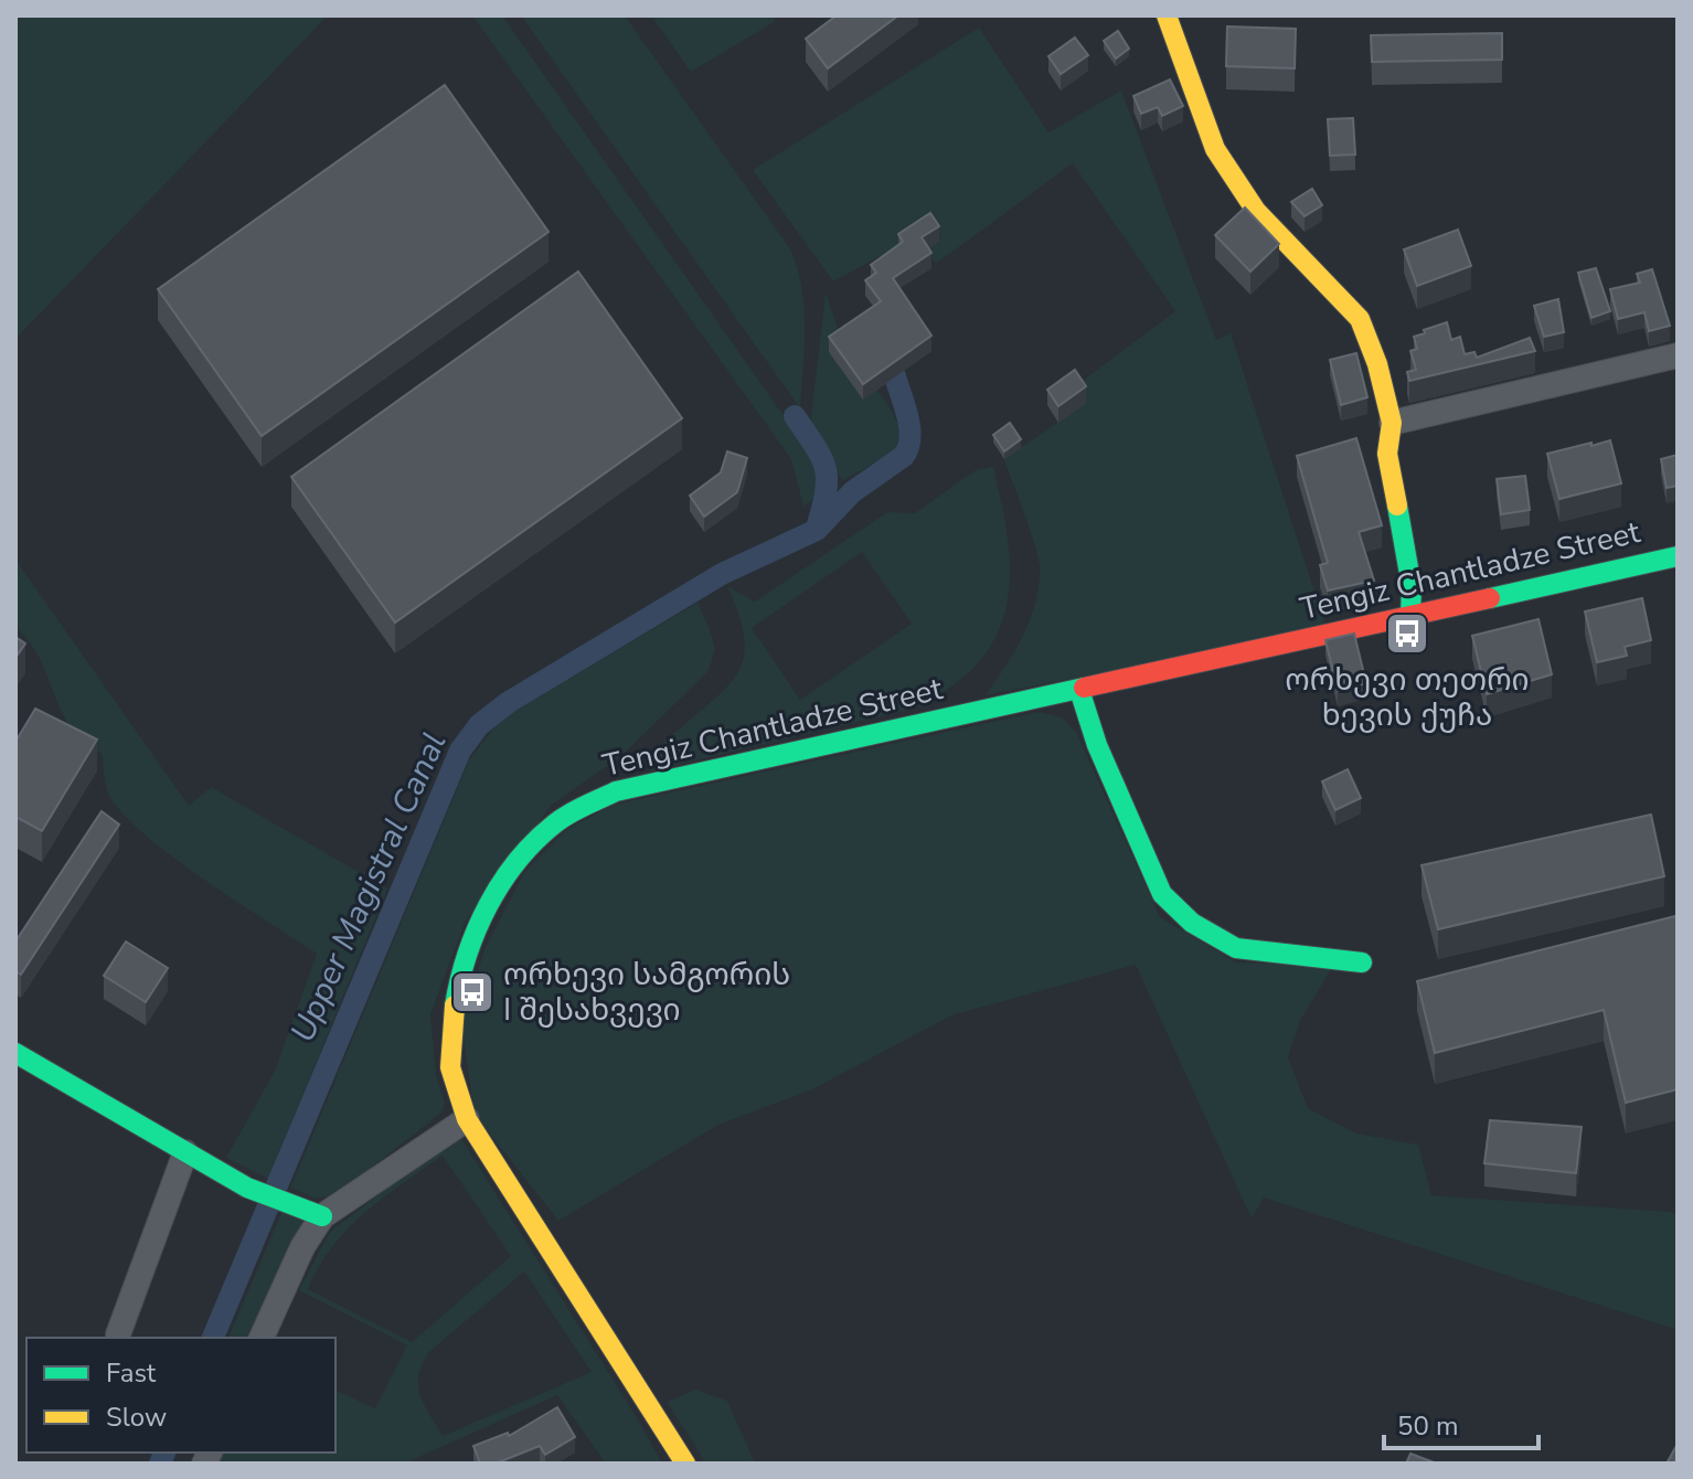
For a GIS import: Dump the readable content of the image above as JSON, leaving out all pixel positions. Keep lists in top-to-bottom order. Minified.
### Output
{"streets":{"street":["Tengiz Chantladze Street"]},"water":["Upper Magistral Canal"],"places":{"bus stop":["ორხევი თეთრი ხევის ქუჩა","ორხევი სამგორის I შესახვევი"]},"legend":["Fast","Slow"],"scale_bar":"50 m"}
